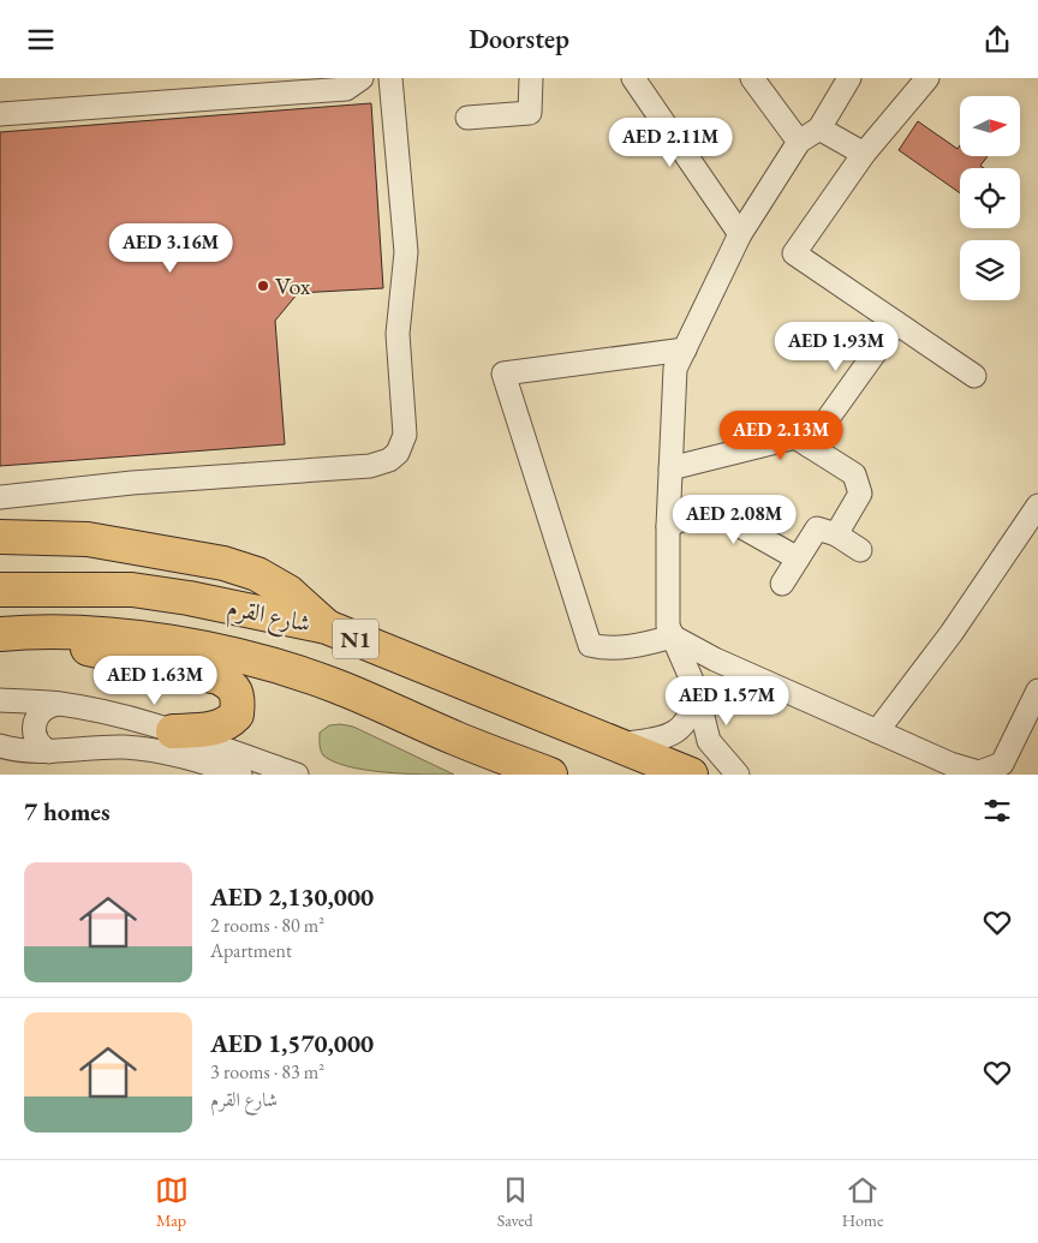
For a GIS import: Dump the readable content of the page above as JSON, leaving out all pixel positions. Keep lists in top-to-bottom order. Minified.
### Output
{"streets":{"highway":["شارع القرم","N1"]},"places":["Vox"],"north":"right","page":{"header":"Doorstep","price":["AED 2.11M","AED 3.16M","AED 1.93M","AED 2.13M","AED 2.08M","AED 1.63M","AED 1.57M"],"heading":"7 homes","list":[{"name":"AED 2,130,000","note":"2 rooms · 80 m² · Apartment"},{"name":"AED 1,570,000","note":"3 rooms · 83 m² · شارع القرم"}],"tabs":["Map","Saved","Home"]}}
